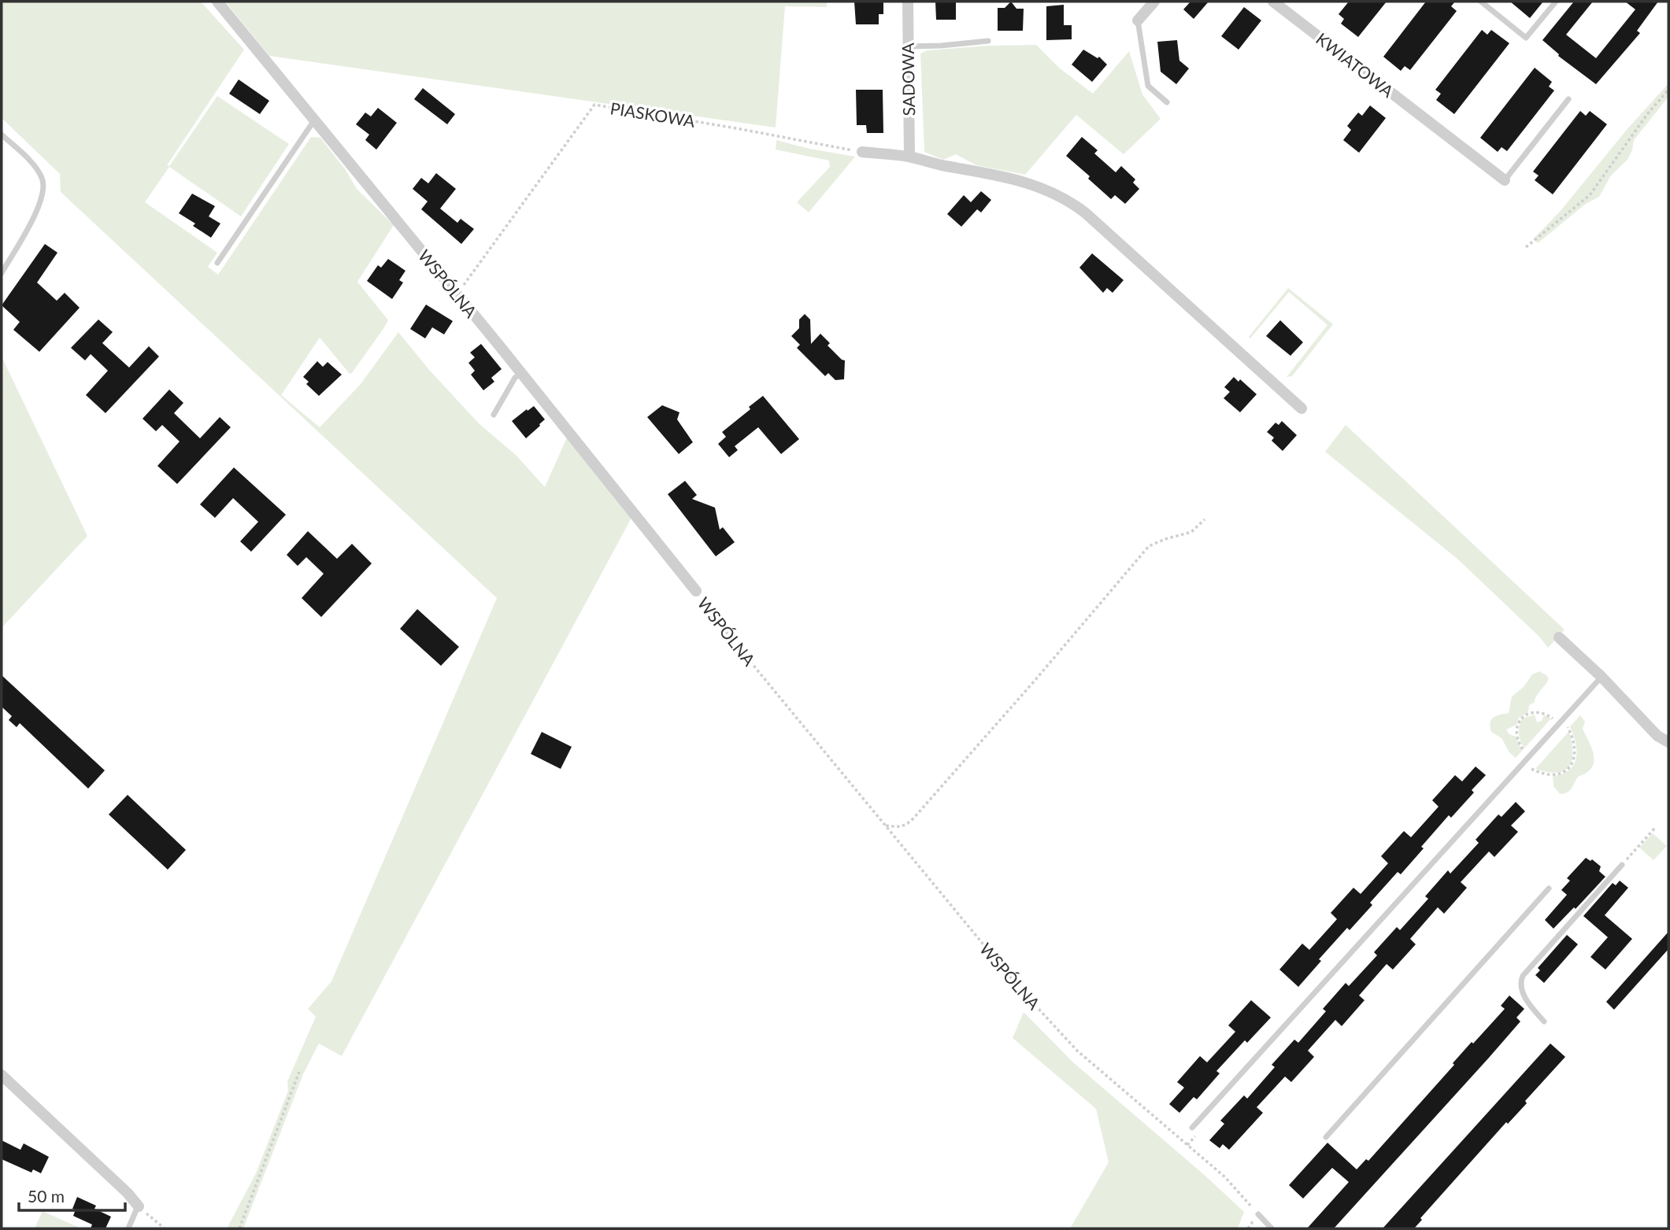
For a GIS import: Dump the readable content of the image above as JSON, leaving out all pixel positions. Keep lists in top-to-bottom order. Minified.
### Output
{"streets":{"street":["KWIATOWA","SADOWA","WSPÓLNA"],"path":["PIASKOWA"]},"crossings":[["PIASKOWA","WSPÓLNA"]],"scale_bar":"50 m"}
